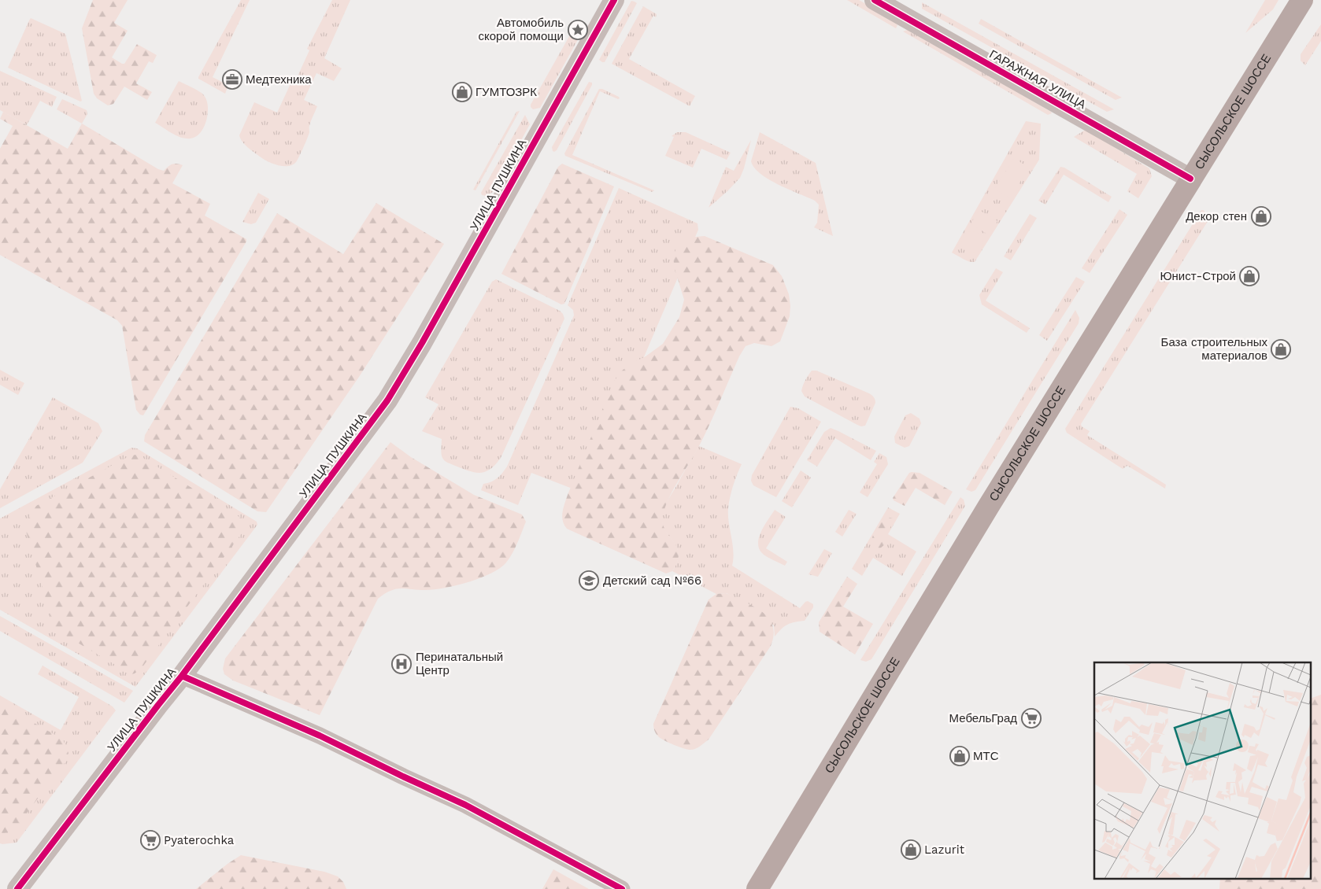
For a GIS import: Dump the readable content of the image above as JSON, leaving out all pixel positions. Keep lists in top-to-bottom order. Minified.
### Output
{"streets":{"main road":["СЫСОЛЬСКОЕ ШОССЕ"],"street":["ГАРАЖНАЯ УЛИЦА","УЛИЦА ПУШКИНА"]},"crossings":[["ГАРАЖНАЯ УЛИЦА","СЫСОЛЬСКОЕ ШОССЕ"]],"places":{"place":["Автомобиль скорой помощи"],"office":["Медтехника"],"shop":["ГУМТОЗРК","Декор стен","Юнист-Строй","База строительных материалов","МТС","Lazurit"],"school or university":["Детский сад №66"],"hospital":["Перинатальный Центр"],"supermarket":["МебельГрад","Pyaterochka"]}}
